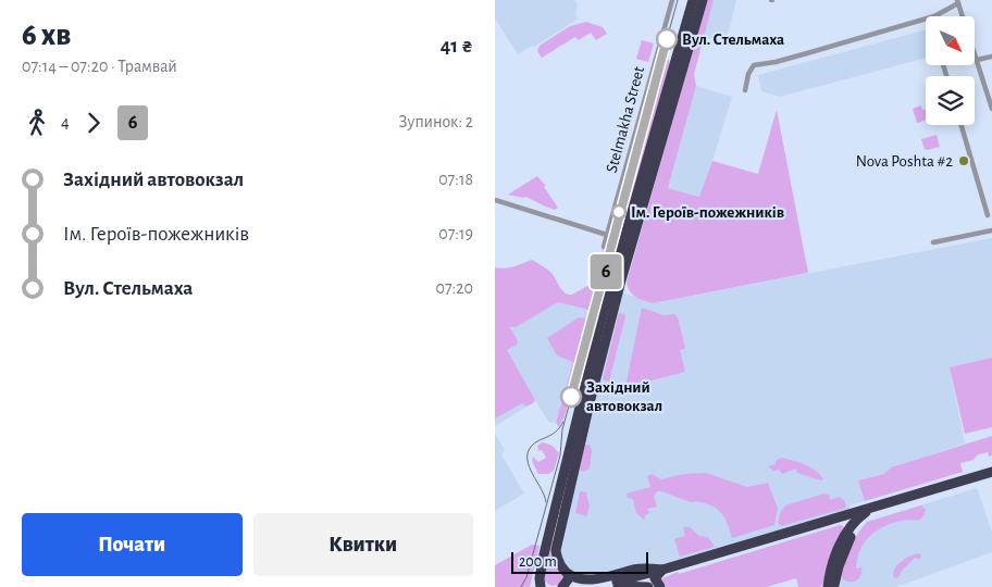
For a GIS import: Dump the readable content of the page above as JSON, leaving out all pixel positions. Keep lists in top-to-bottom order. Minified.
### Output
{"streets":{"street":["Stelmakha Street"]},"places":["Вул. Стельмаха","Nova Poshta #2","Ім. Героїв-пожежників","Західний автовокзал"],"lines":["tram line 6"],"scale_bar":"200 m","north":"bottom right","page":{"heading":["6 хв","07:14 – 07:20 · Трамвай","41 ₴"],"on_map":"6","legs":["4","6","Зупинок: 2"],"list":[{"name":"Західний автовокзал","value":"07:18"},{"name":"Ім. Героїв-пожежників","value":"07:19"},{"name":"Вул. Стельмаха","value":"07:20"}],"buttons":["Почати","Квитки"],"scale":"200 m"}}
